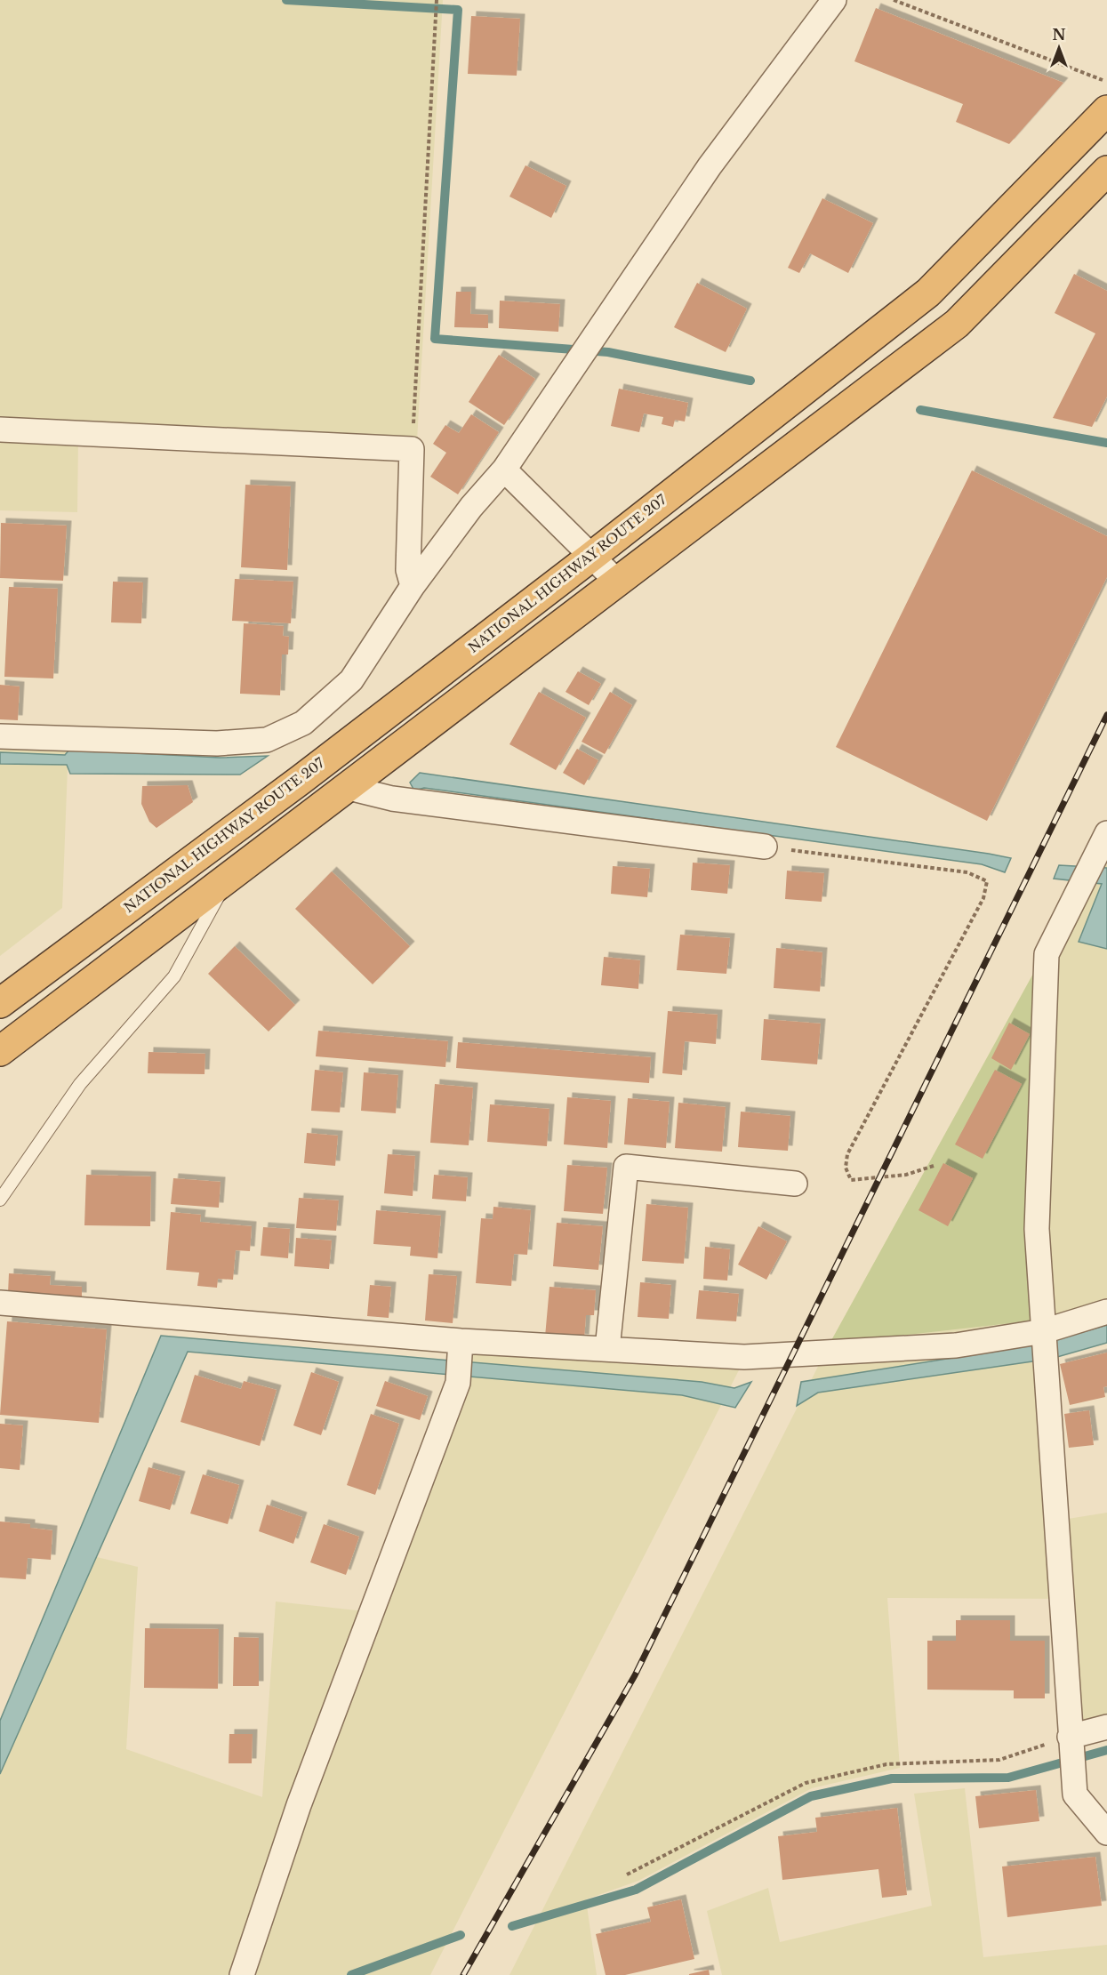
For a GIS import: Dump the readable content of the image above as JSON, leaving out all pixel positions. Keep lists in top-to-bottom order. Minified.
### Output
{"streets":{"highway":["NATIONAL HIGHWAY ROUTE 207"]},"north":"top"}
